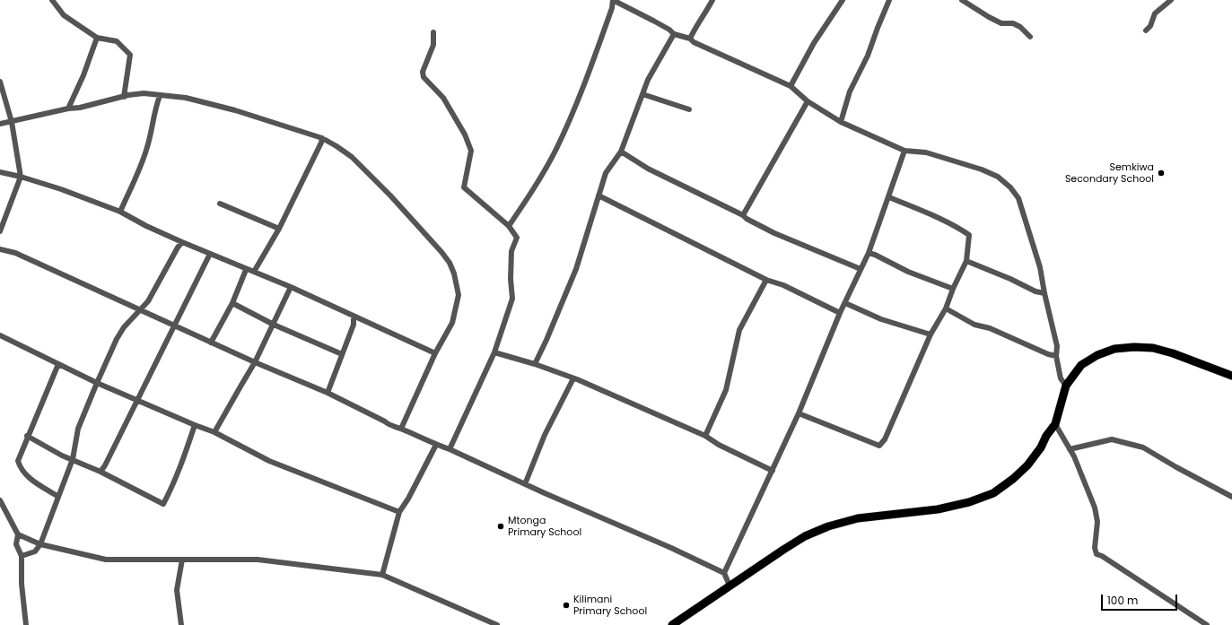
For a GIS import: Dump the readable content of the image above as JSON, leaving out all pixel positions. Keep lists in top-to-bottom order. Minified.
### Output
{"places":["Semkiwa Secondary School","Mtonga Primary School","Kilimani Primary School"],"scale_bar":"100 m"}
